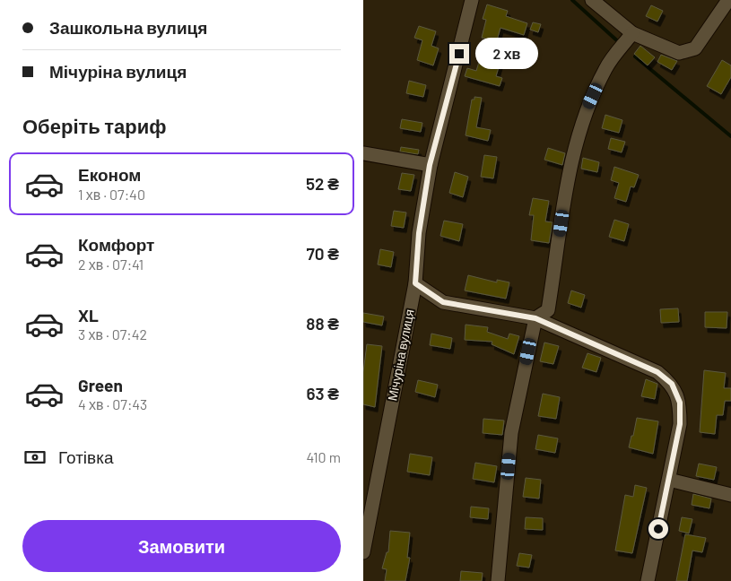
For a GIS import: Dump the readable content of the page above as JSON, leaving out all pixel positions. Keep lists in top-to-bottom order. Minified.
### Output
{"streets":{"street":["Мічуріна вулиця"]},"page":{"banner":["Зашкольна вулиця","Мічуріна вулиця"],"bubble":"2 хв","heading":"Оберіть тариф","list":[{"name":"Економ","note":"1 хв · 07:40","value":"52 ₴"},{"name":"Комфорт","note":"2 хв · 07:41","value":"70 ₴"},{"name":"XL","note":"3 хв · 07:42","value":"88 ₴"},{"name":"Green","note":"4 хв · 07:43","value":"63 ₴"}],"pay":["Готівка","410 m"],"buttons":"Замовити"}}
